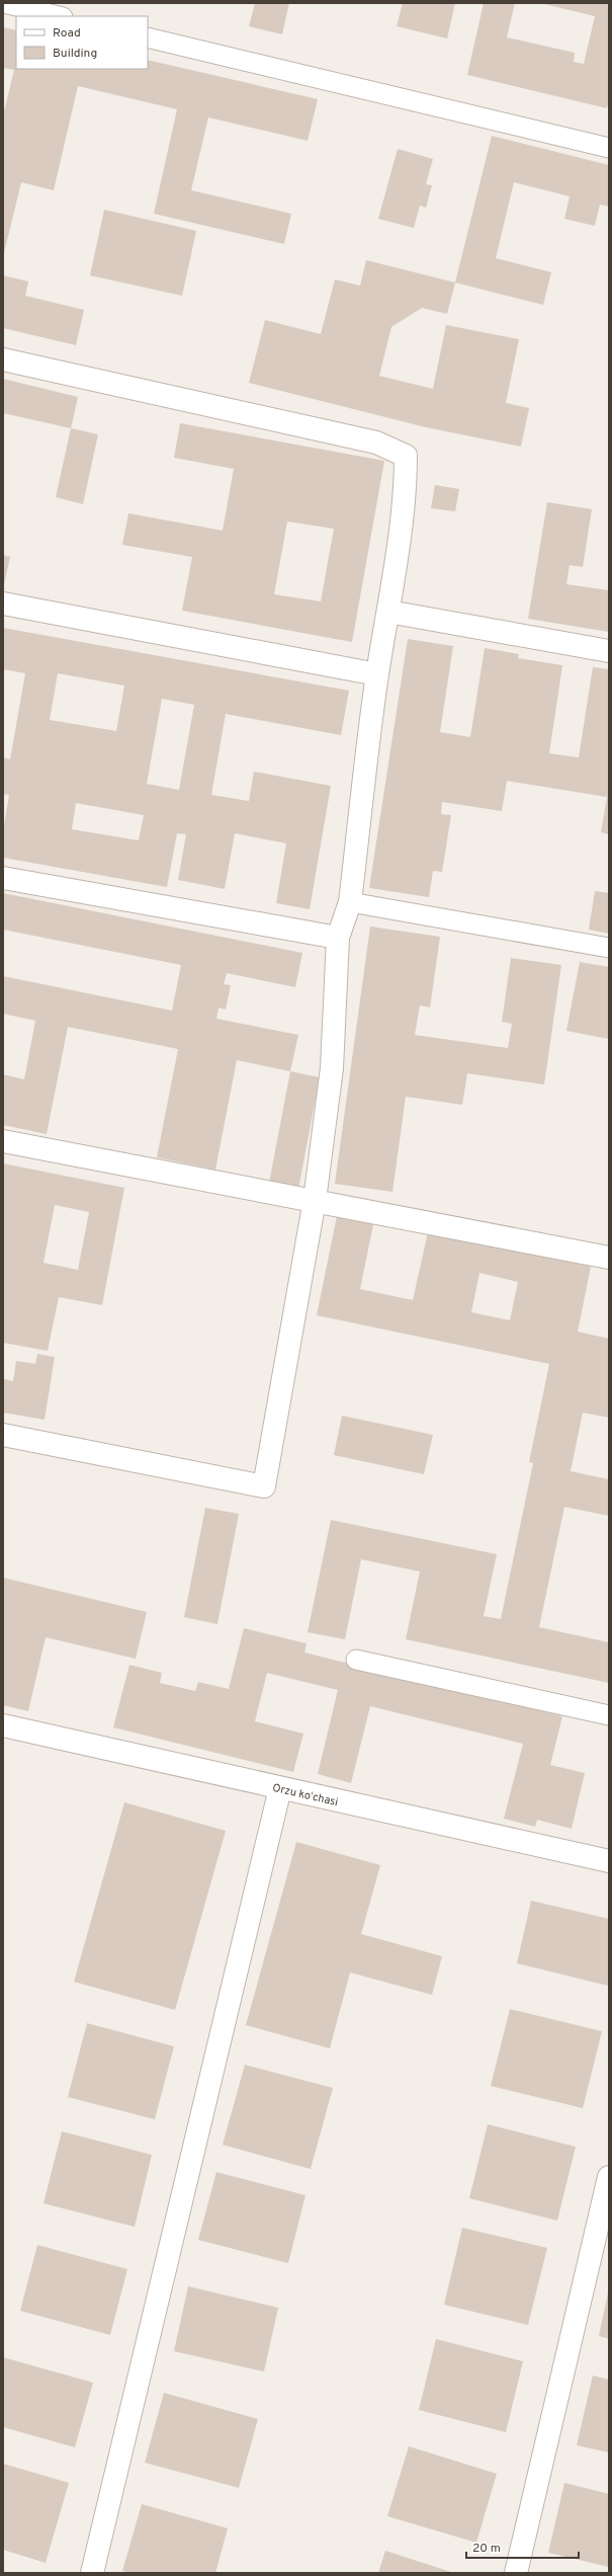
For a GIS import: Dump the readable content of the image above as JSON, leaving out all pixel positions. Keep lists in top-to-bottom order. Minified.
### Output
{"streets":{"street":["Orzu koʻchasi"]},"legend":["Road","Building"],"scale_bar":"20 m"}
